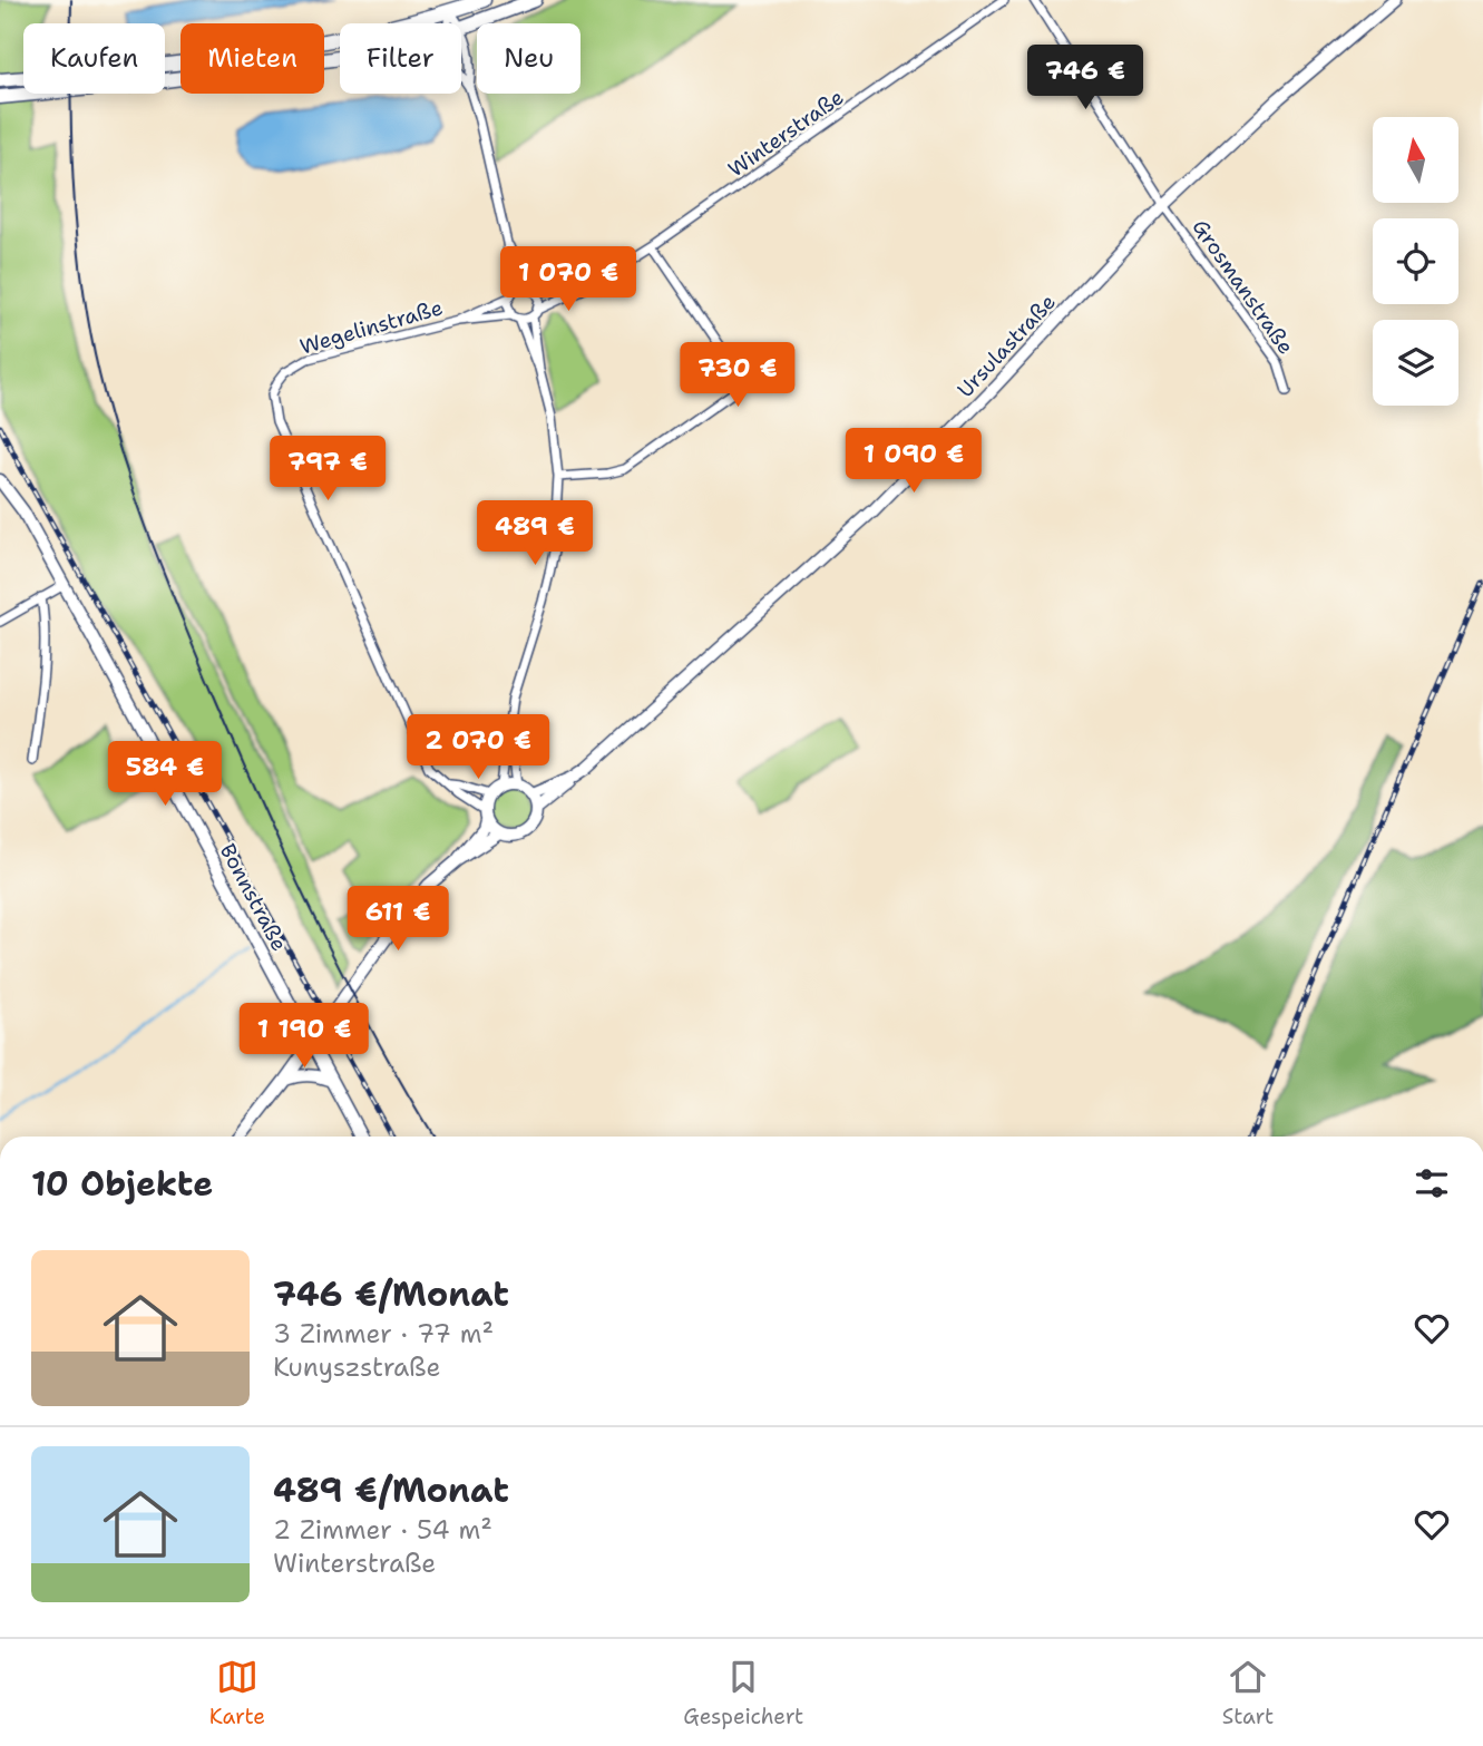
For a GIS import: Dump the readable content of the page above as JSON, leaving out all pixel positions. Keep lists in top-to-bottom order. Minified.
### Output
{"streets":{"street":["Winterstraße","Grosmanstraße","Wegelinstraße","Ursulastraße","Bonnstraße"]},"crossings":[["Winterstraße","Wegelinstraße"],["Grosmanstraße","Ursulastraße"],["Wegelinstraße","Ursulastraße"],["Ursulastraße","Bonnstraße"]],"north":"top","page":{"chip":["Kaufen","Mieten","Filter","Neu"],"price":["746 €","1 070 €","730 €","1 090 €","797 €","489 €","2 070 €","584 €","611 €","1 190 €"],"heading":"10 Objekte","list":[{"name":"746 €/Monat","note":"3 Zimmer · 77 m² · Kunyszstraße"},{"name":"489 €/Monat","note":"2 Zimmer · 54 m² · Winterstraße"}],"tabs":["Karte","Gespeichert","Start"]}}
